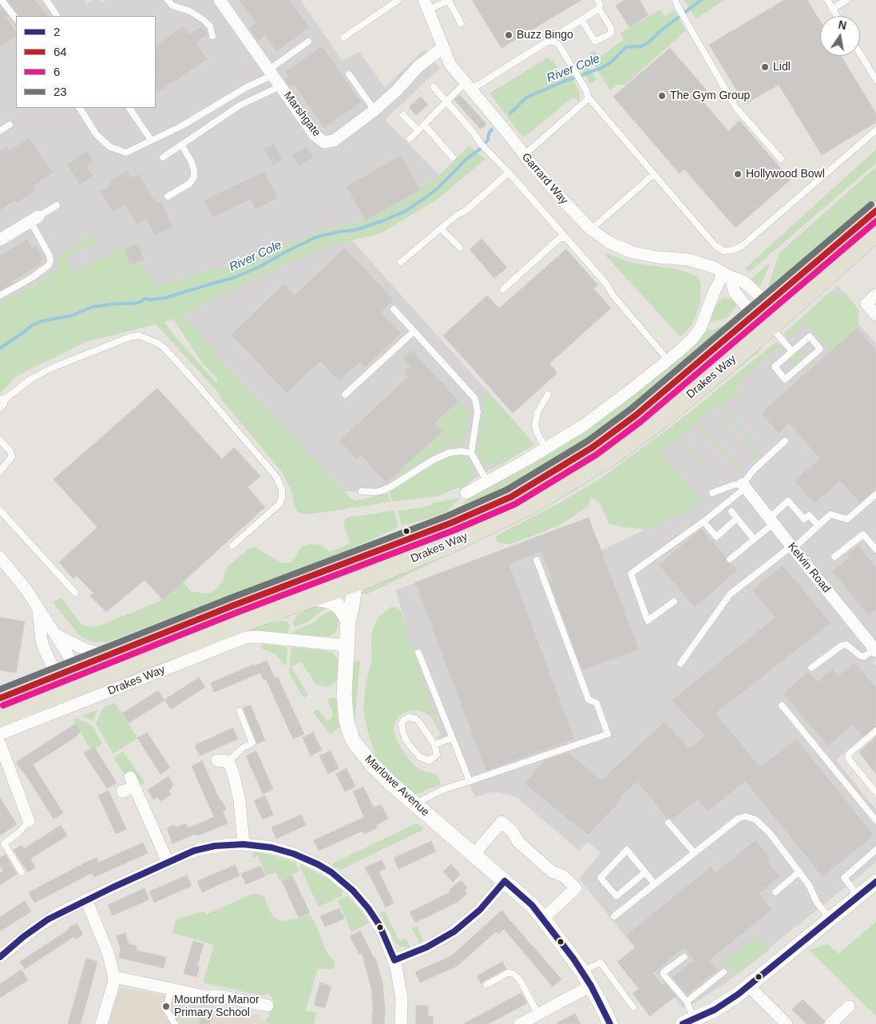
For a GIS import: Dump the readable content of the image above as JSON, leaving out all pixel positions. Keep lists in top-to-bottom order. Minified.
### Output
{"streets":{"main road":["Drakes Way"],"street":["Marshgate","Garrard Way","Kelvin Road","Marlowe Avenue"]},"crossings":[["Marshgate","Garrard Way"],["Garrard Way","Drakes Way"],["Drakes Way","Marlowe Avenue"]],"water":["River Cole"],"places":["Buzz Bingo","Lidl","The Gym Group","Hollywood Bowl","Mountford Manor Primary School"],"lines":["transit line 23","transit line 64","transit line 6","transit line 2"],"legend":["2","64","6","23"],"north":"top"}
